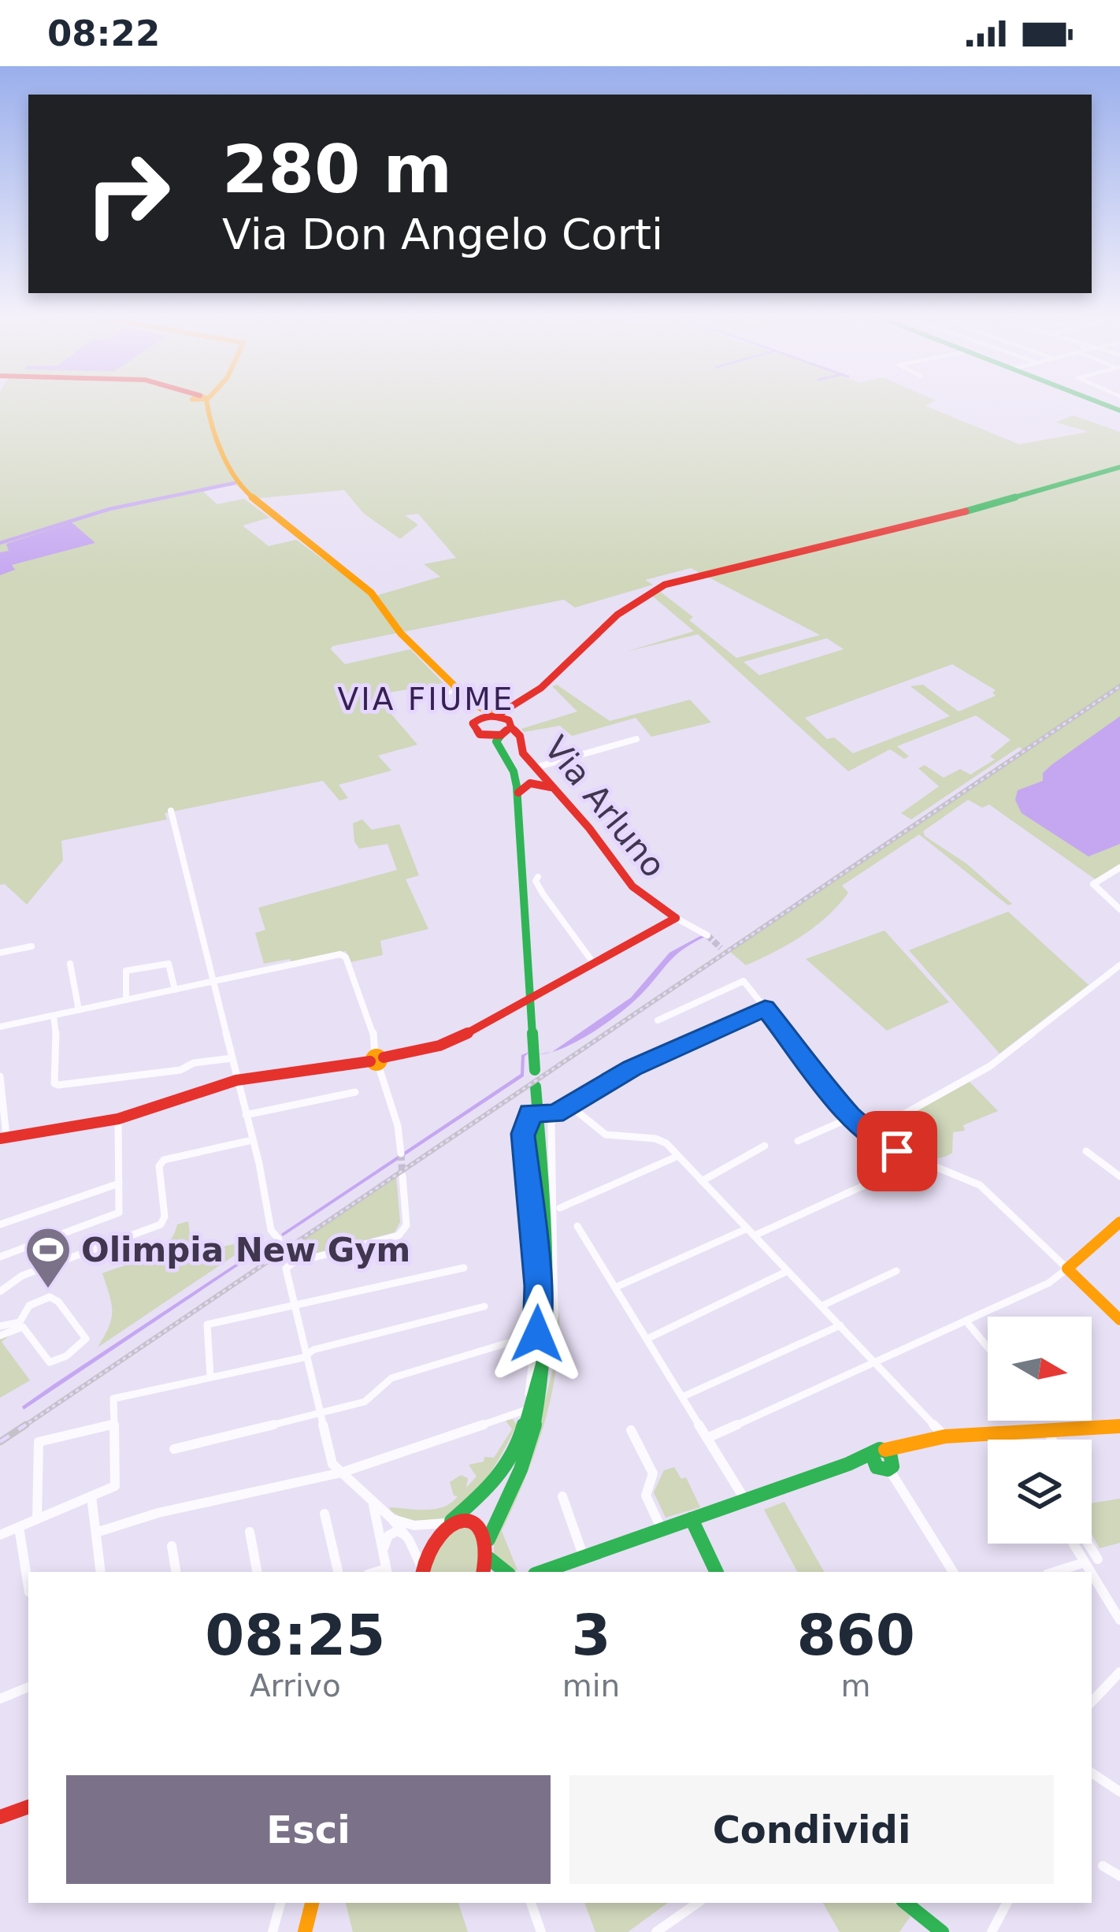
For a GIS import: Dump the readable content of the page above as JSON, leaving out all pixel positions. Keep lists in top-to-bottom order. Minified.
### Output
{"streets":{"street":["Via Arluno"]},"districts":["VIA FIUME"],"places":{"sports":["Olimpia New Gym"]},"north":"right","page":{"status":"08:22","turn":["280 m","Via Don Angelo Corti"],"eta":["08:25","Arrivo","3","min","860","m"],"buttons":["Esci","Condividi"]}}
